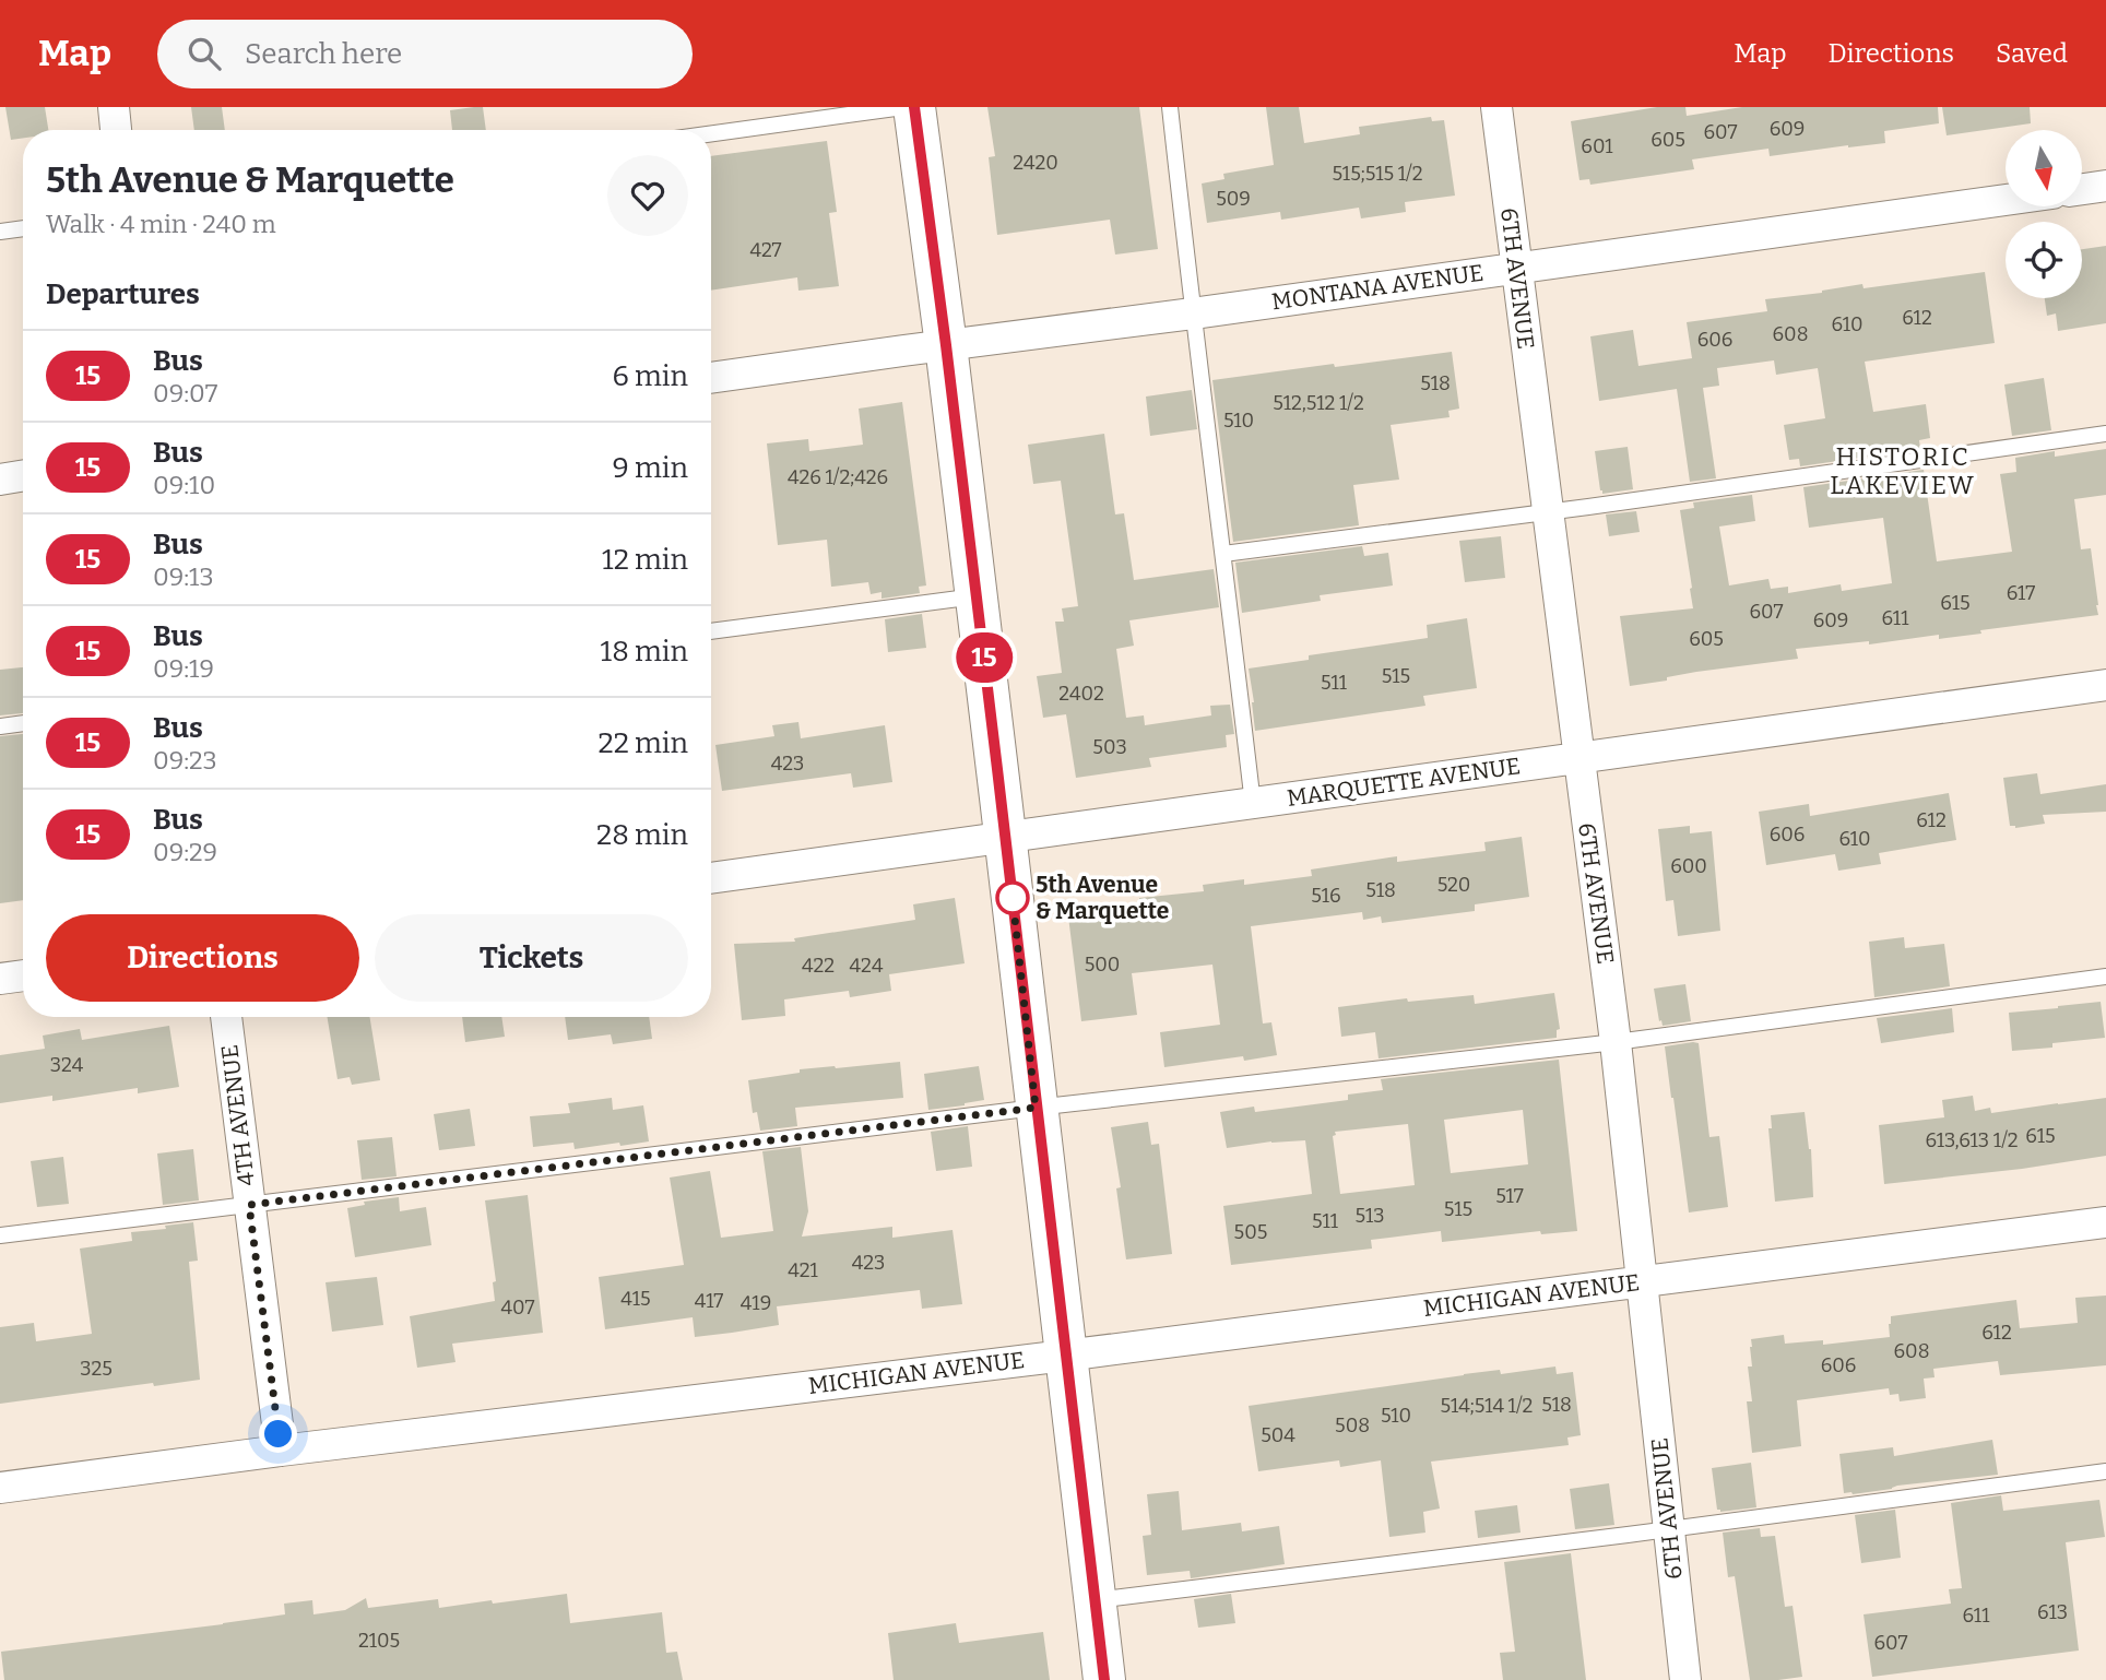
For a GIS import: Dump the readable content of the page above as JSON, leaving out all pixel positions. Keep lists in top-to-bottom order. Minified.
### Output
{"streets":{"street":["6TH AVENUE","MONTANA AVENUE","MARQUETTE AVENUE","4TH AVENUE","MICHIGAN AVENUE"]},"crossings":[["6TH AVENUE","MONTANA AVENUE"],["6TH AVENUE","MARQUETTE AVENUE"],["6TH AVENUE","MICHIGAN AVENUE"],["4TH AVENUE","MICHIGAN AVENUE"]],"districts":["HISTORIC LAKEVIEW"],"places":["5th Avenue & Marquette"],"lines":["bus line 15"],"house_numbers":["609","607","605","601","2420","515;515 1/2","509","427","612","610","608","606","518","512,512 1/2","510","426 1/2;426","617","615","607","611","609","605","515","511","2402","503","423","612","606","610","600","520","518","516","500","422","424","324","615","613,613 1/2","517","515","513","511","505","423","421","415","417","419","407","612","608","606","325","518","514;514 1/2","510","508","504","613","611","2105","607"],"north":"bottom","page":{"header":"Map","search":"Search here","nav":["Map","Directions","Saved"],"on_map":"15","heading":[["5th Avenue & Marquette","Walk · 4 min · 240 m"],"Departures"],"list":[{"mark":"15","name":"Bus","note":"09:07","value":"6 min"},{"mark":"15","name":"Bus","note":"09:10","value":"9 min"},{"mark":"15","name":"Bus","note":"09:13","value":"12 min"},{"mark":"15","name":"Bus","note":"09:19","value":"18 min"},{"mark":"15","name":"Bus","note":"09:23","value":"22 min"},{"mark":"15","name":"Bus","note":"09:29","value":"28 min"}],"buttons":["Directions","Tickets"]}}
